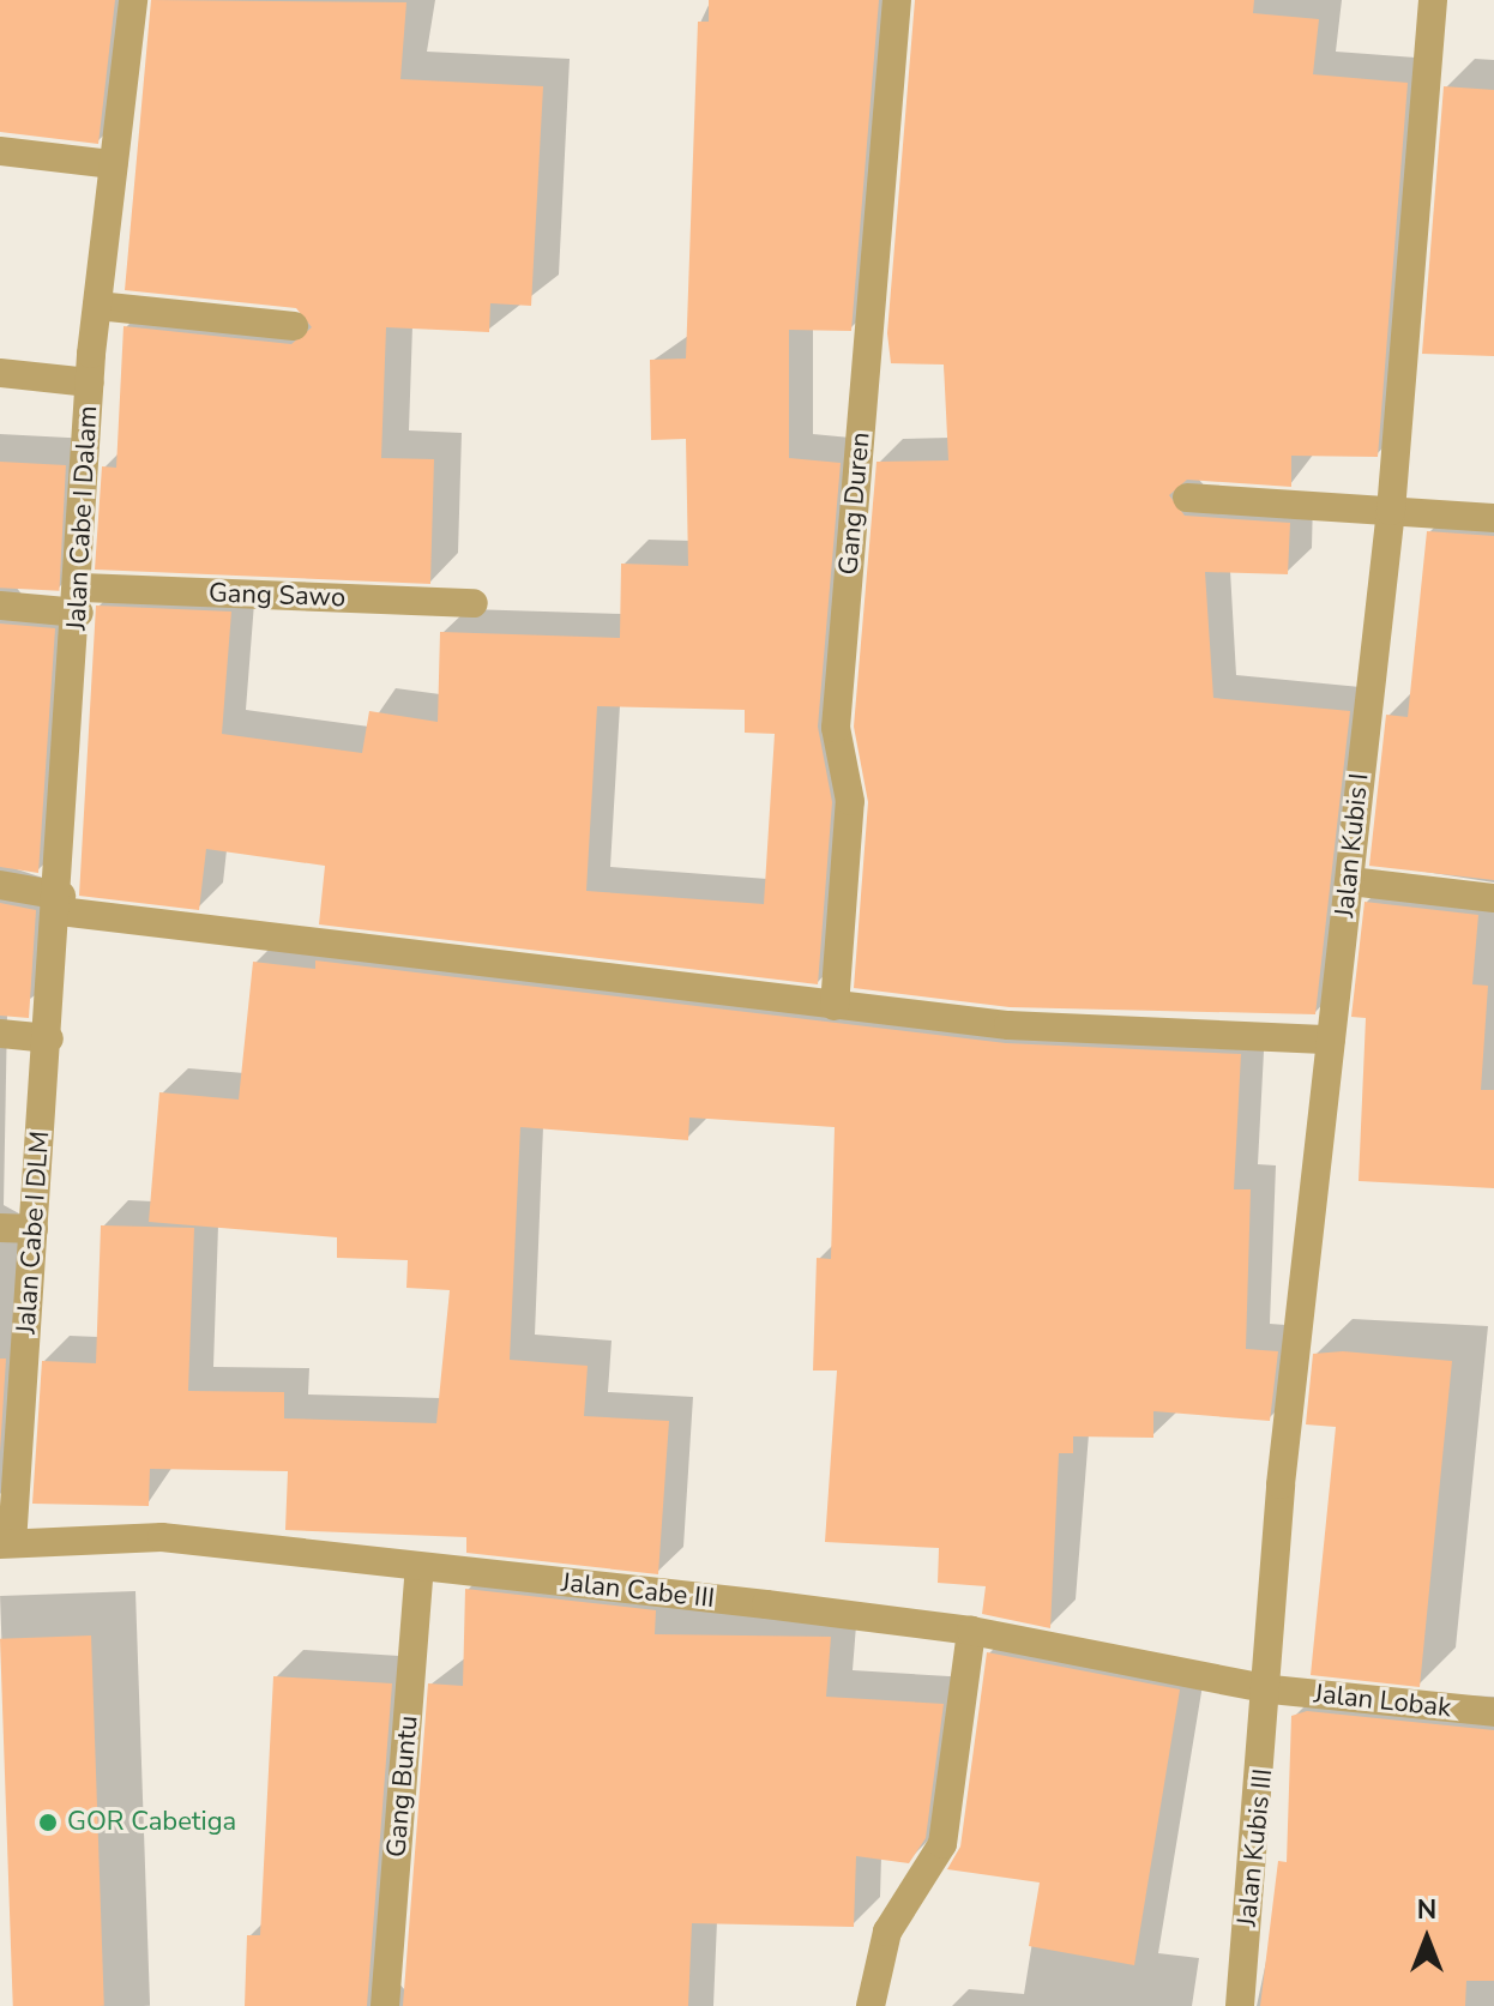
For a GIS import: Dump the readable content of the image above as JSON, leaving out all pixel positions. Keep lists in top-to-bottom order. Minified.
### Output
{"streets":{"street":["Gang Duren","Jalan Cabe I Dalam","Gang Sawo","Jalan Kubis I","Jalan Cabe I DLM","Jalan Cabe III","Jalan Lobak","Gang Buntu","Jalan Kubis III"]},"crossings":[["Jalan Cabe I Dalam","Gang Sawo"],["Jalan Cabe I Dalam","Jalan Cabe I DLM"],["Jalan Kubis I","Jalan Cabe III"],["Jalan Kubis I","Jalan Lobak"],["Jalan Kubis I","Jalan Kubis III"],["Jalan Cabe I DLM","Jalan Cabe III"],["Jalan Cabe III","Jalan Lobak"],["Jalan Cabe III","Gang Buntu"],["Jalan Cabe III","Jalan Kubis III"],["Jalan Lobak","Jalan Kubis III"]],"places":["GOR Cabetiga"],"north":"top"}
